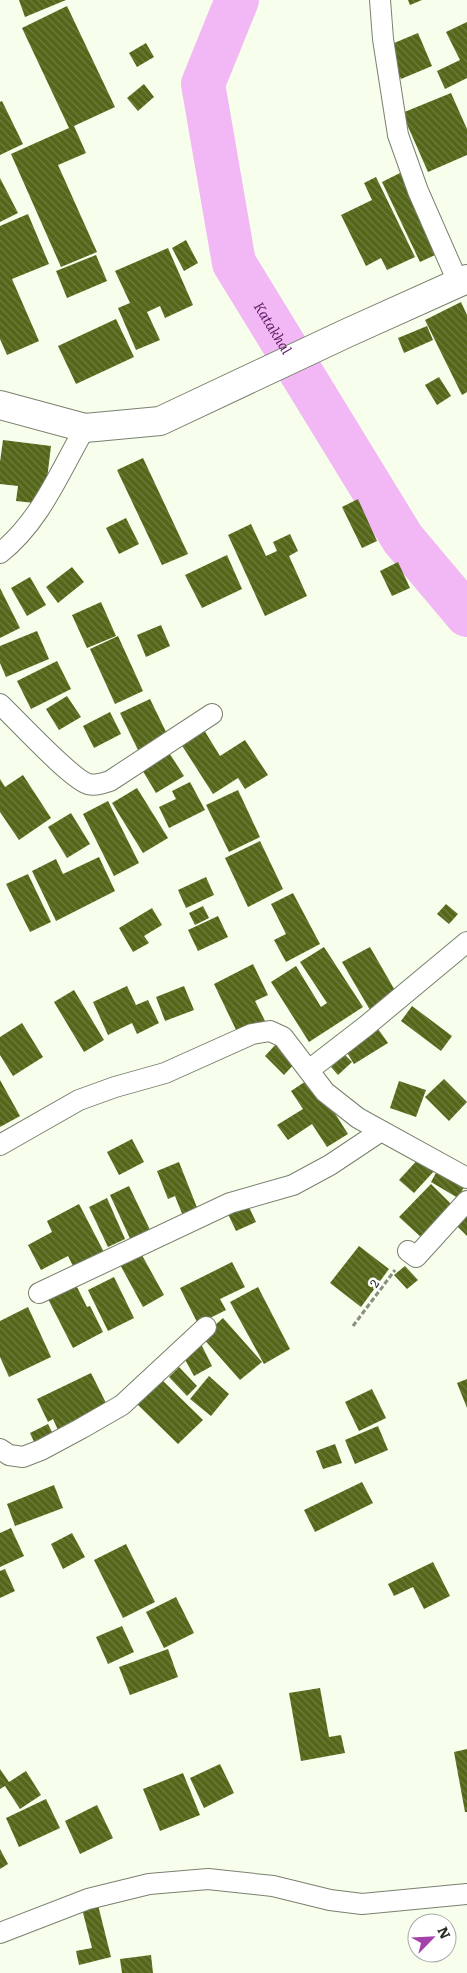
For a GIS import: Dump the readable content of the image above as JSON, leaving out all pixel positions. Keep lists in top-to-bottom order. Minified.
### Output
{"streets":{"path":["2"]},"water":["Katakhal"],"north":"top right"}
